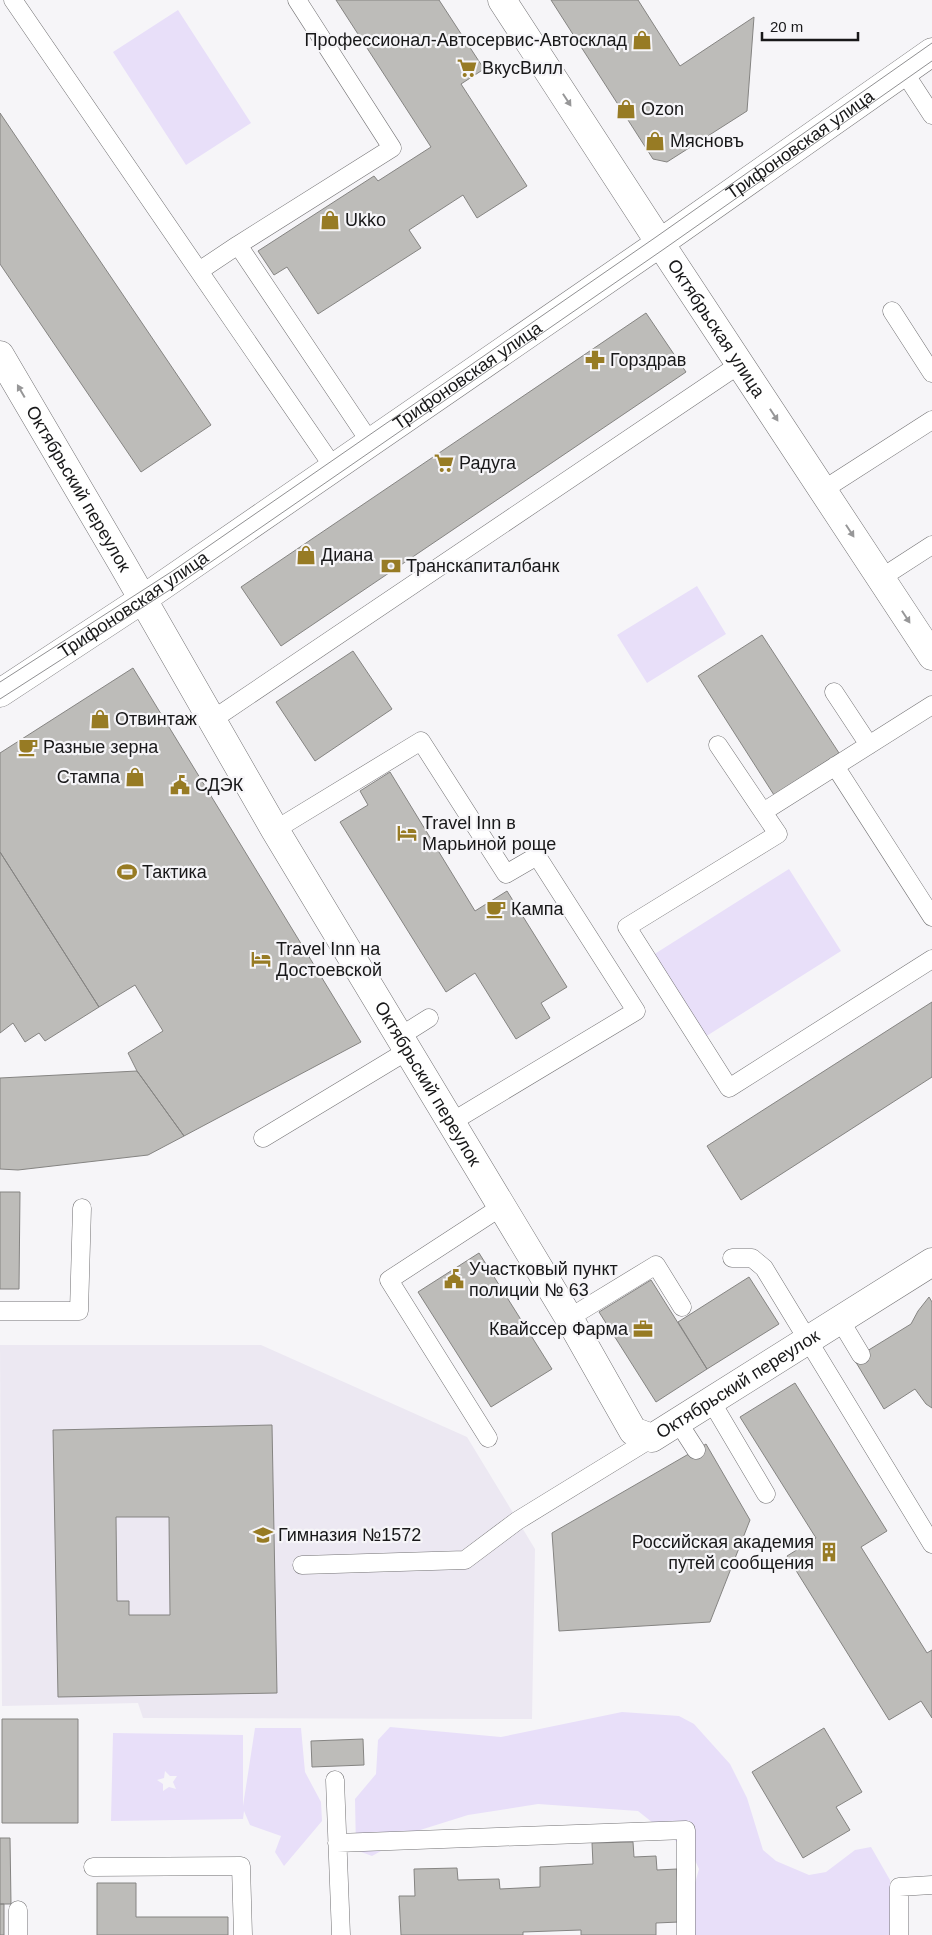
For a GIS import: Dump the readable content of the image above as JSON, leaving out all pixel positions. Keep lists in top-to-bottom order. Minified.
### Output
{"streets":{"street":["Трифоновская улица","Октябрьская улица","Октябрьский переулок"]},"crossings":[["Трифоновская улица","Октябрьская улица"],["Трифоновская улица","Октябрьский переулок"]],"one_way":["Октябрьская улица"],"places":{"shop":["Профессионал-Автосервис-Автосклад","Ozon","Мясновъ","Ukko","Диана","Отвинтаж","Стампа"],"supermarket":["ВкусВилл","Радуга"],"pharmacy":["Горздрав"],"bank":["Транскапиталбанк"],"cafe":["Разные зерна","Кампа"],"public building":["СДЭК","Участковый пункт полиции № 63"],"hotel":["Travel Inn в Марьиной роще","Travel Inn на Достоевской"],"sports":["Тактика"],"office":["Квайссер Фарма"],"school or university":["Гимназия №1572"],"building":["Российская академия путей сообщения"]},"scale_bar":"20 m"}
